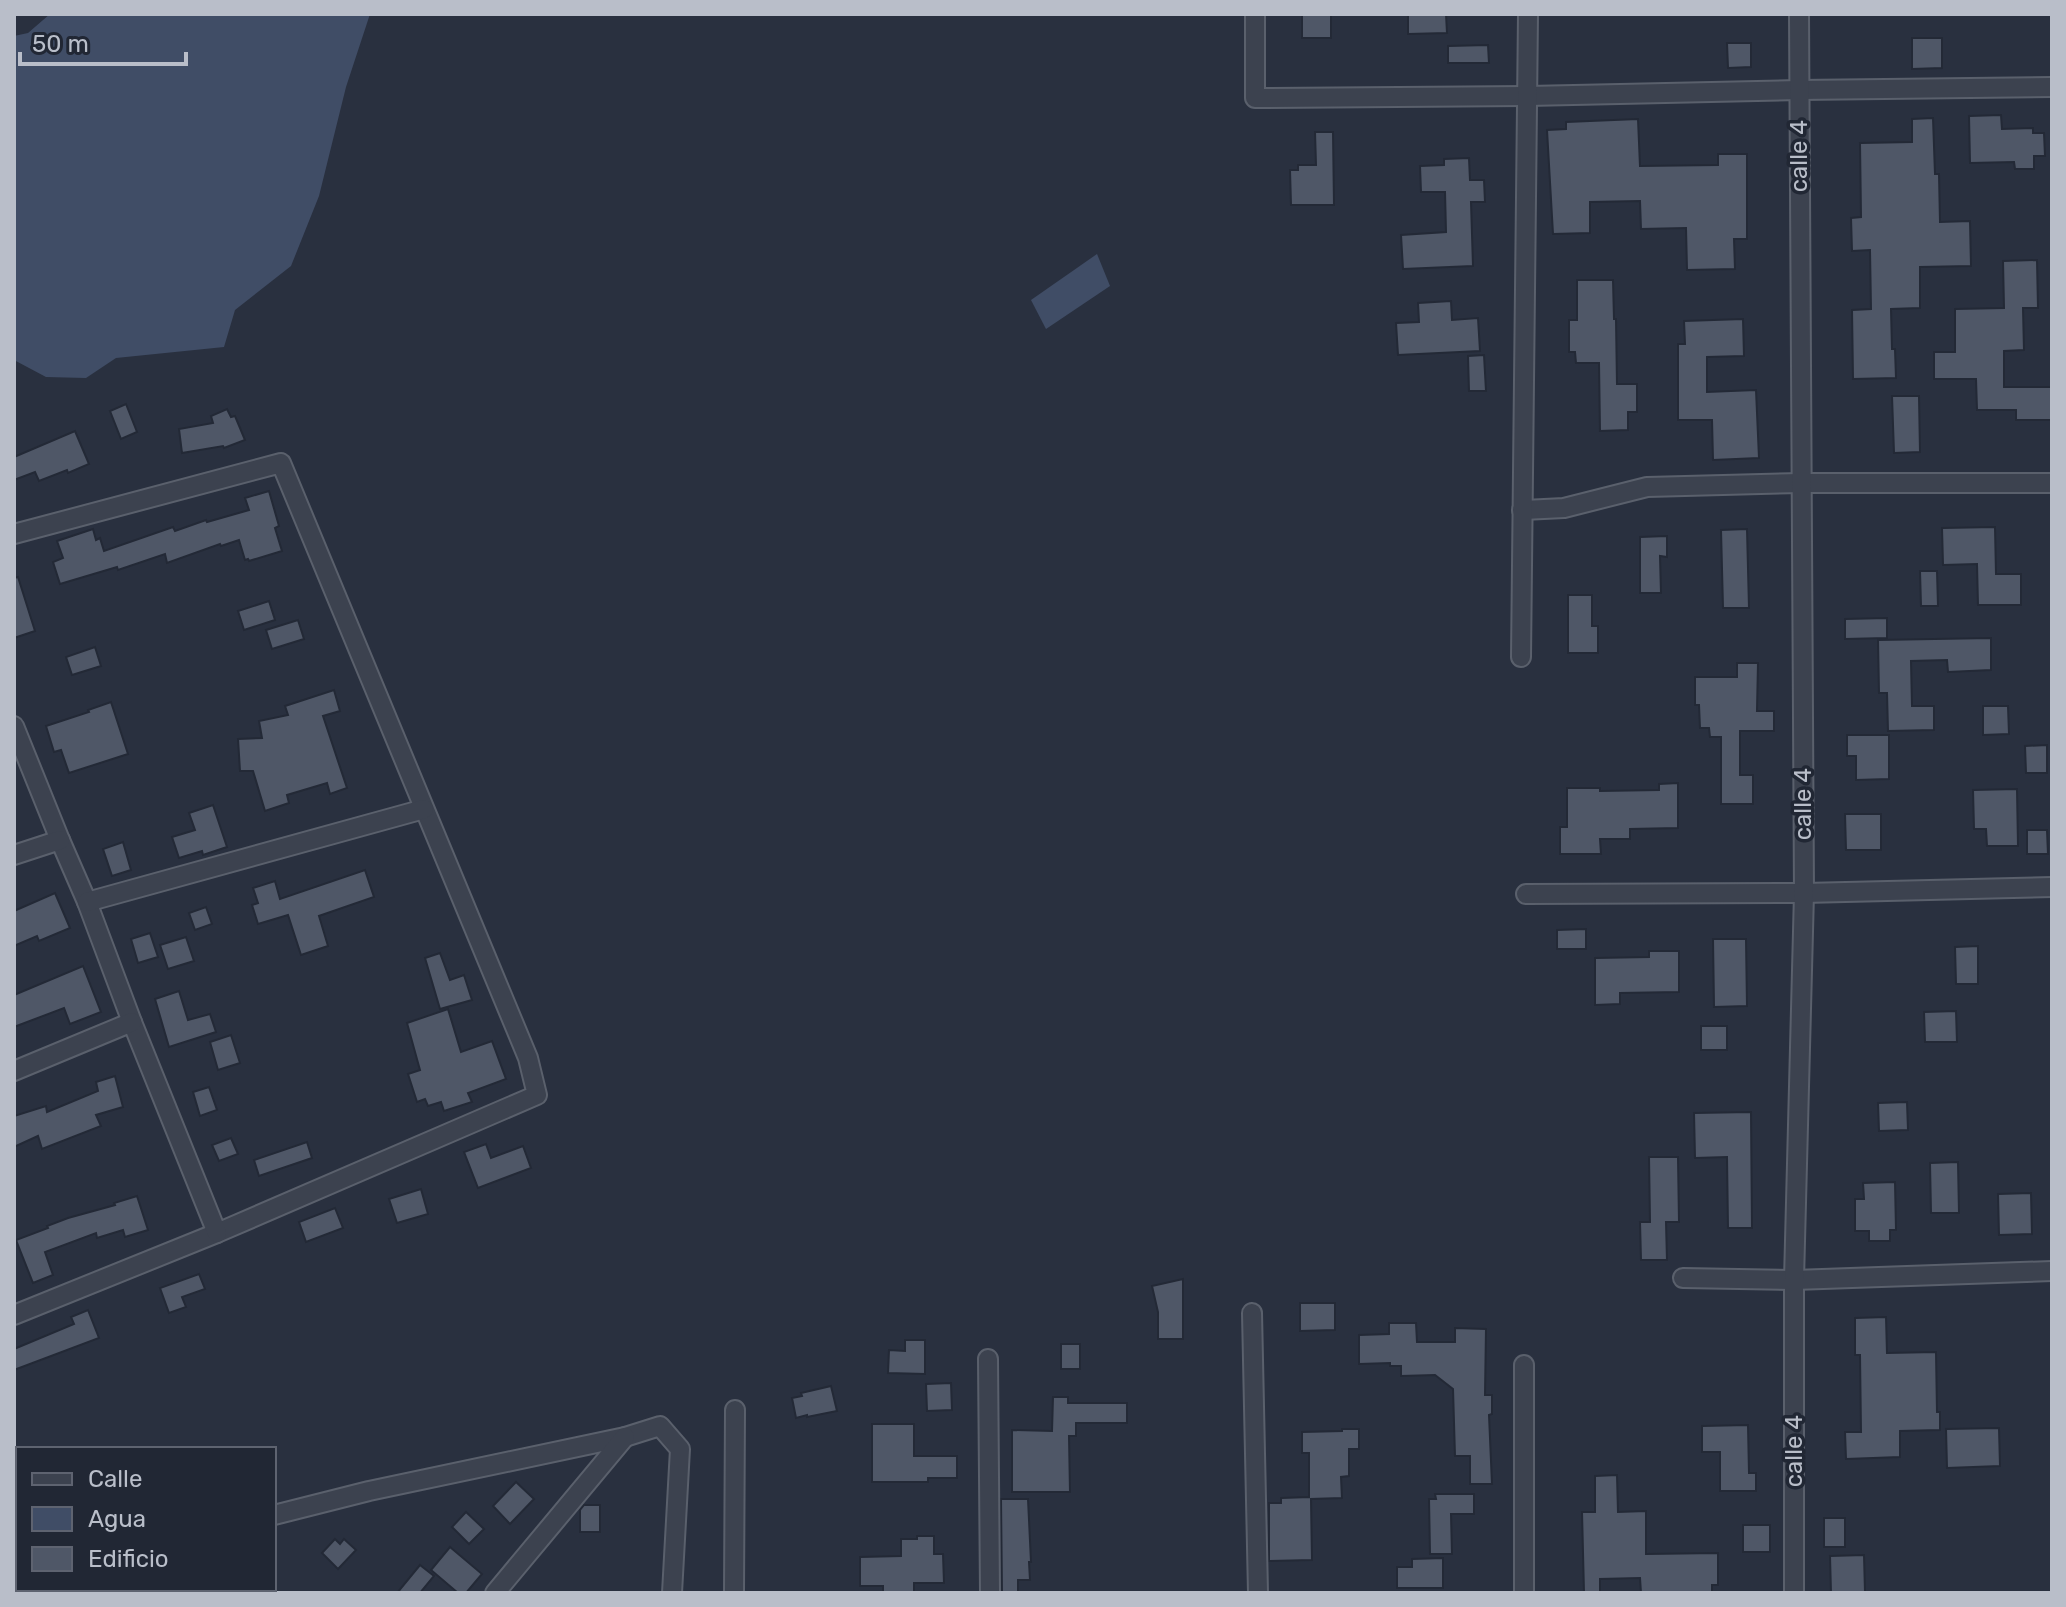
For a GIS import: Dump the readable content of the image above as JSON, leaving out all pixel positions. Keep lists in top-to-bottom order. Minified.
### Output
{"streets":{"street":["calle 4"]},"legend":["Calle","Agua","Edificio"],"scale_bar":"50 m"}
